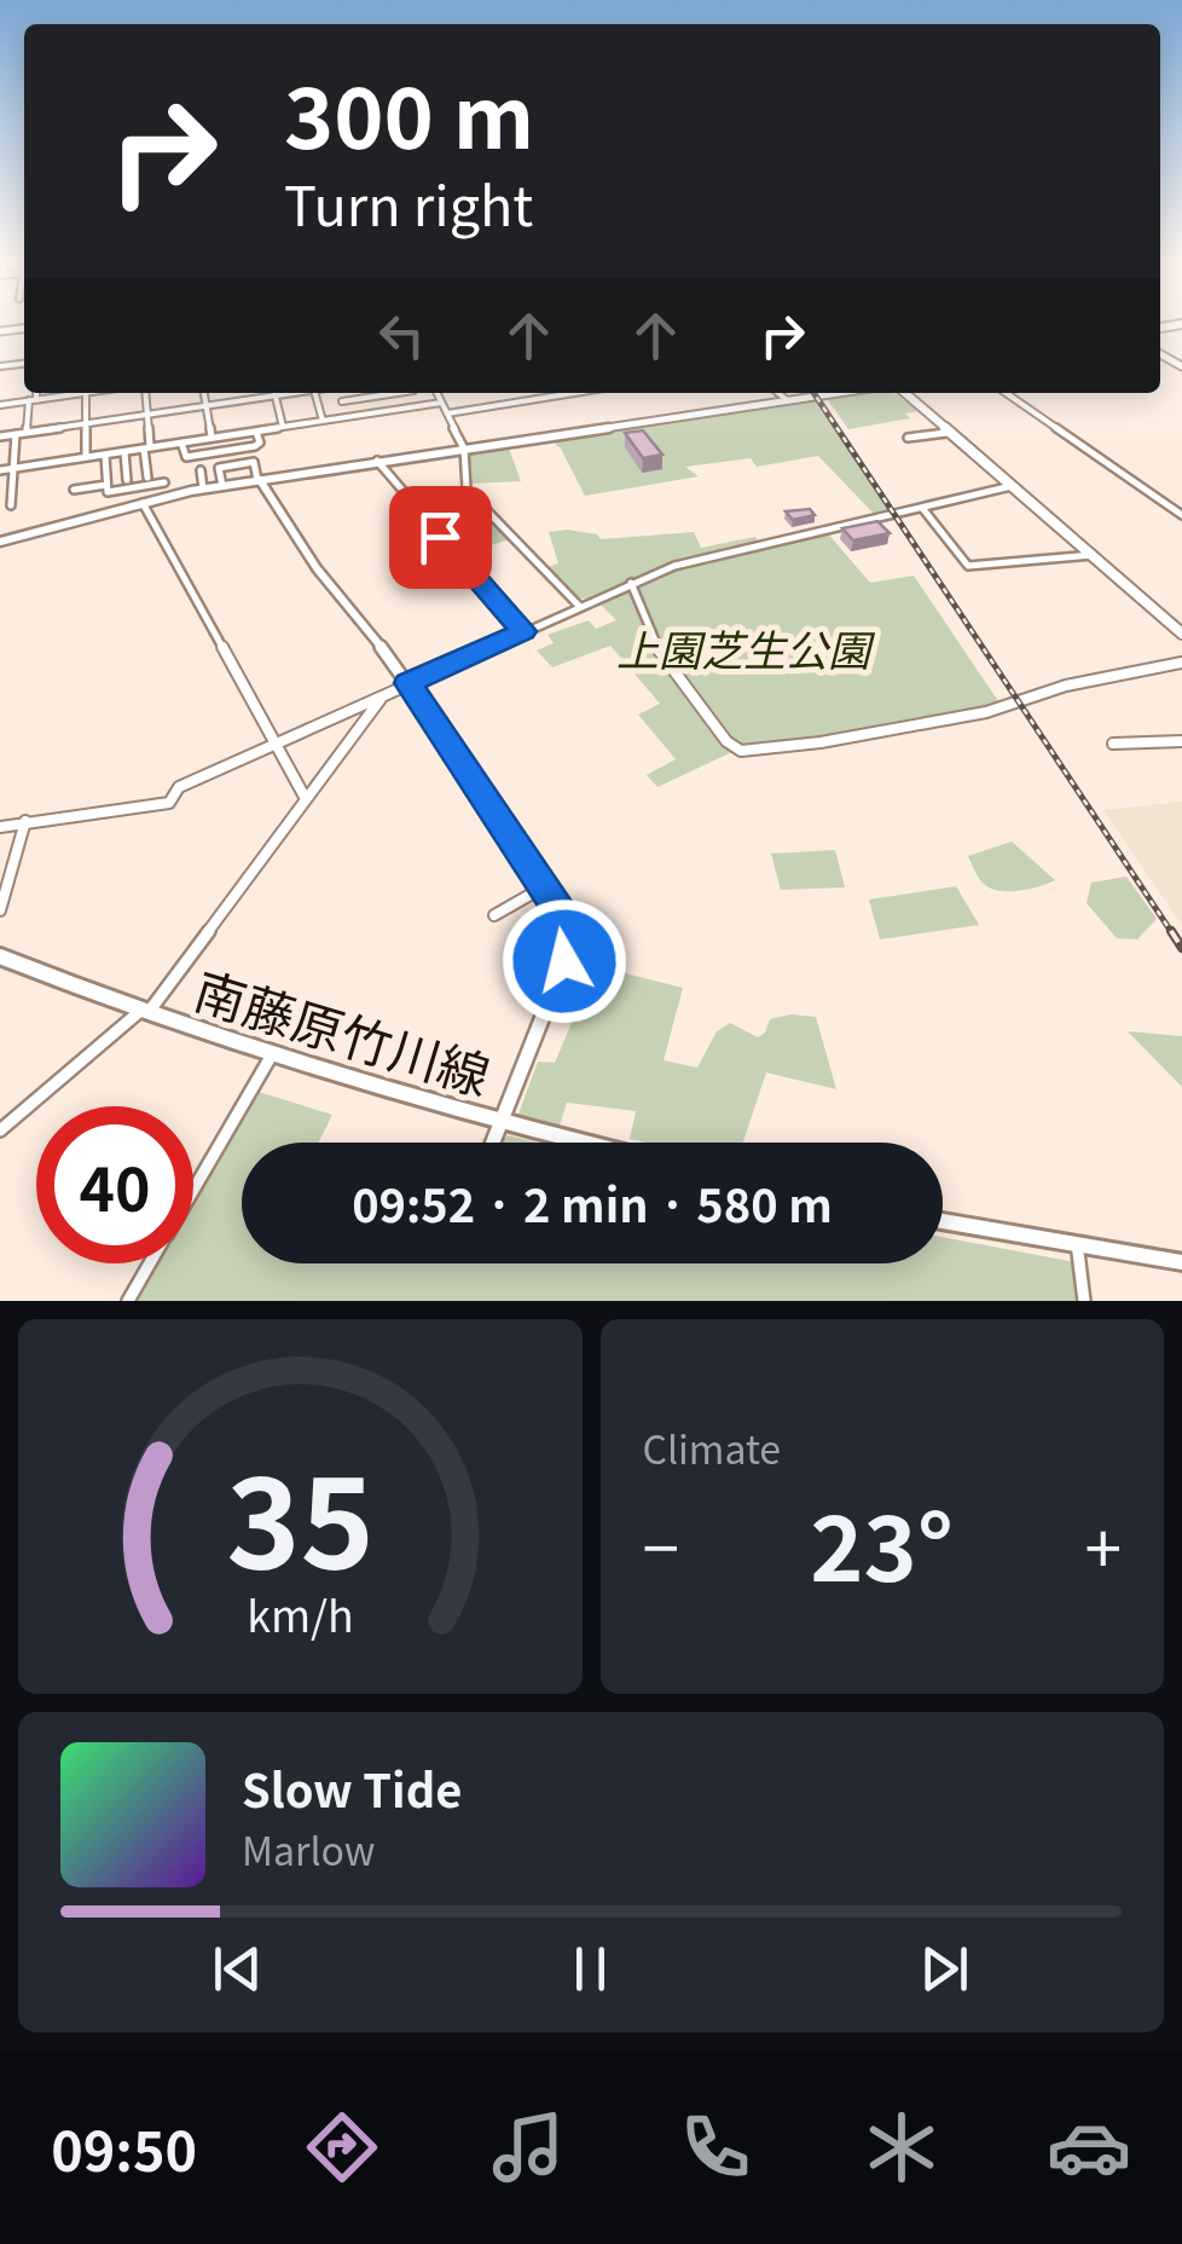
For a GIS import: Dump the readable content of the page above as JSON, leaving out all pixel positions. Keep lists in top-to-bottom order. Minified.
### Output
{"streets":{"main road":["南藤原竹川線"]},"parks":["上園芝生公園"],"page":{"turn":["300 m","Turn right"],"limit":"40","trip":"09:52 · 2 min · 580 m","tile":"Climate","heat":["−","23°","+"],"song":["Slow Tide","Marlow"],"tabs":"09:50","gauge":["35","km/h"]}}
